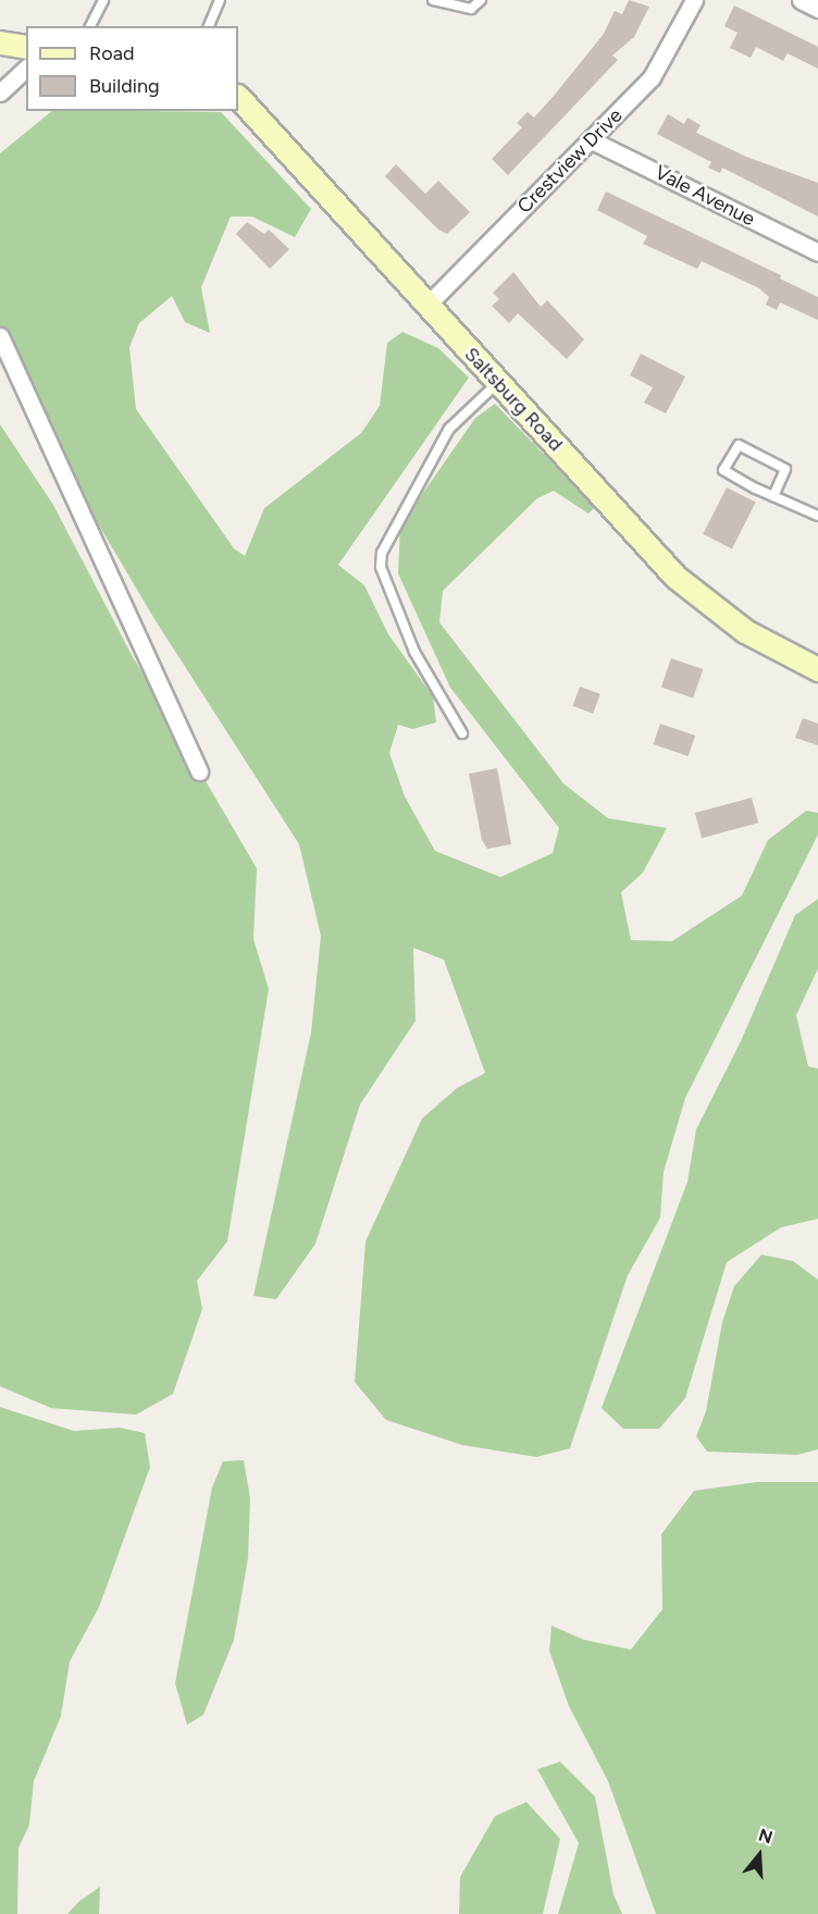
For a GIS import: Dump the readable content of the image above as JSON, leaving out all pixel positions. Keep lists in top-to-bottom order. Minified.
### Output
{"streets":{"main road":["Saltsburg Road"],"street":["Crestview Drive","Vale Avenue"]},"crossings":[["Crestview Drive","Vale Avenue"],["Crestview Drive","Saltsburg Road"]],"legend":["Road","Building"],"north":"top"}
